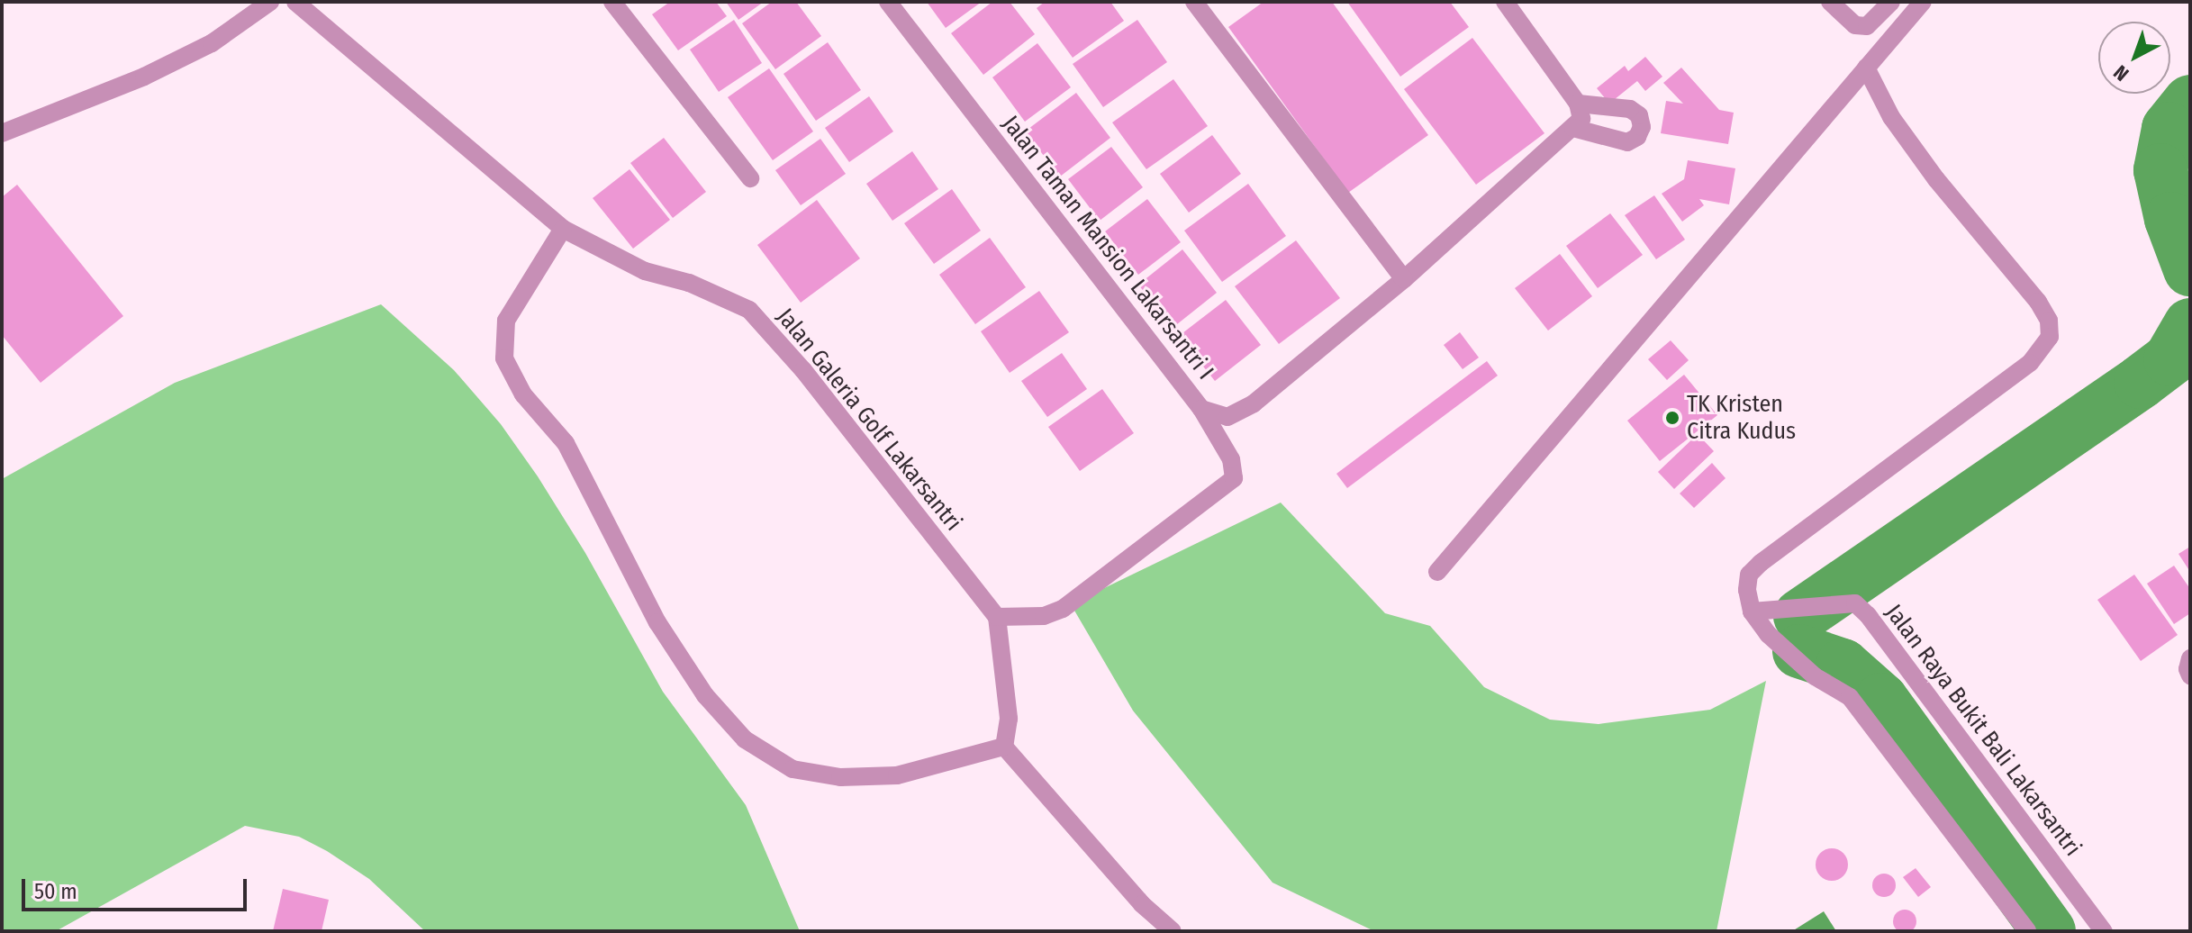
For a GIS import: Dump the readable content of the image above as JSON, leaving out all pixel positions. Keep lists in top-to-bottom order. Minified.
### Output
{"streets":{"street":["Jalan Taman Mansion Lakarsantri I","Jalan Galeria Golf Lakarsantri","Jalan Raya Bukit Bali Lakarsantri"]},"places":["TK Kristen Citra Kudus"],"scale_bar":"50 m","north":"bottom left"}
